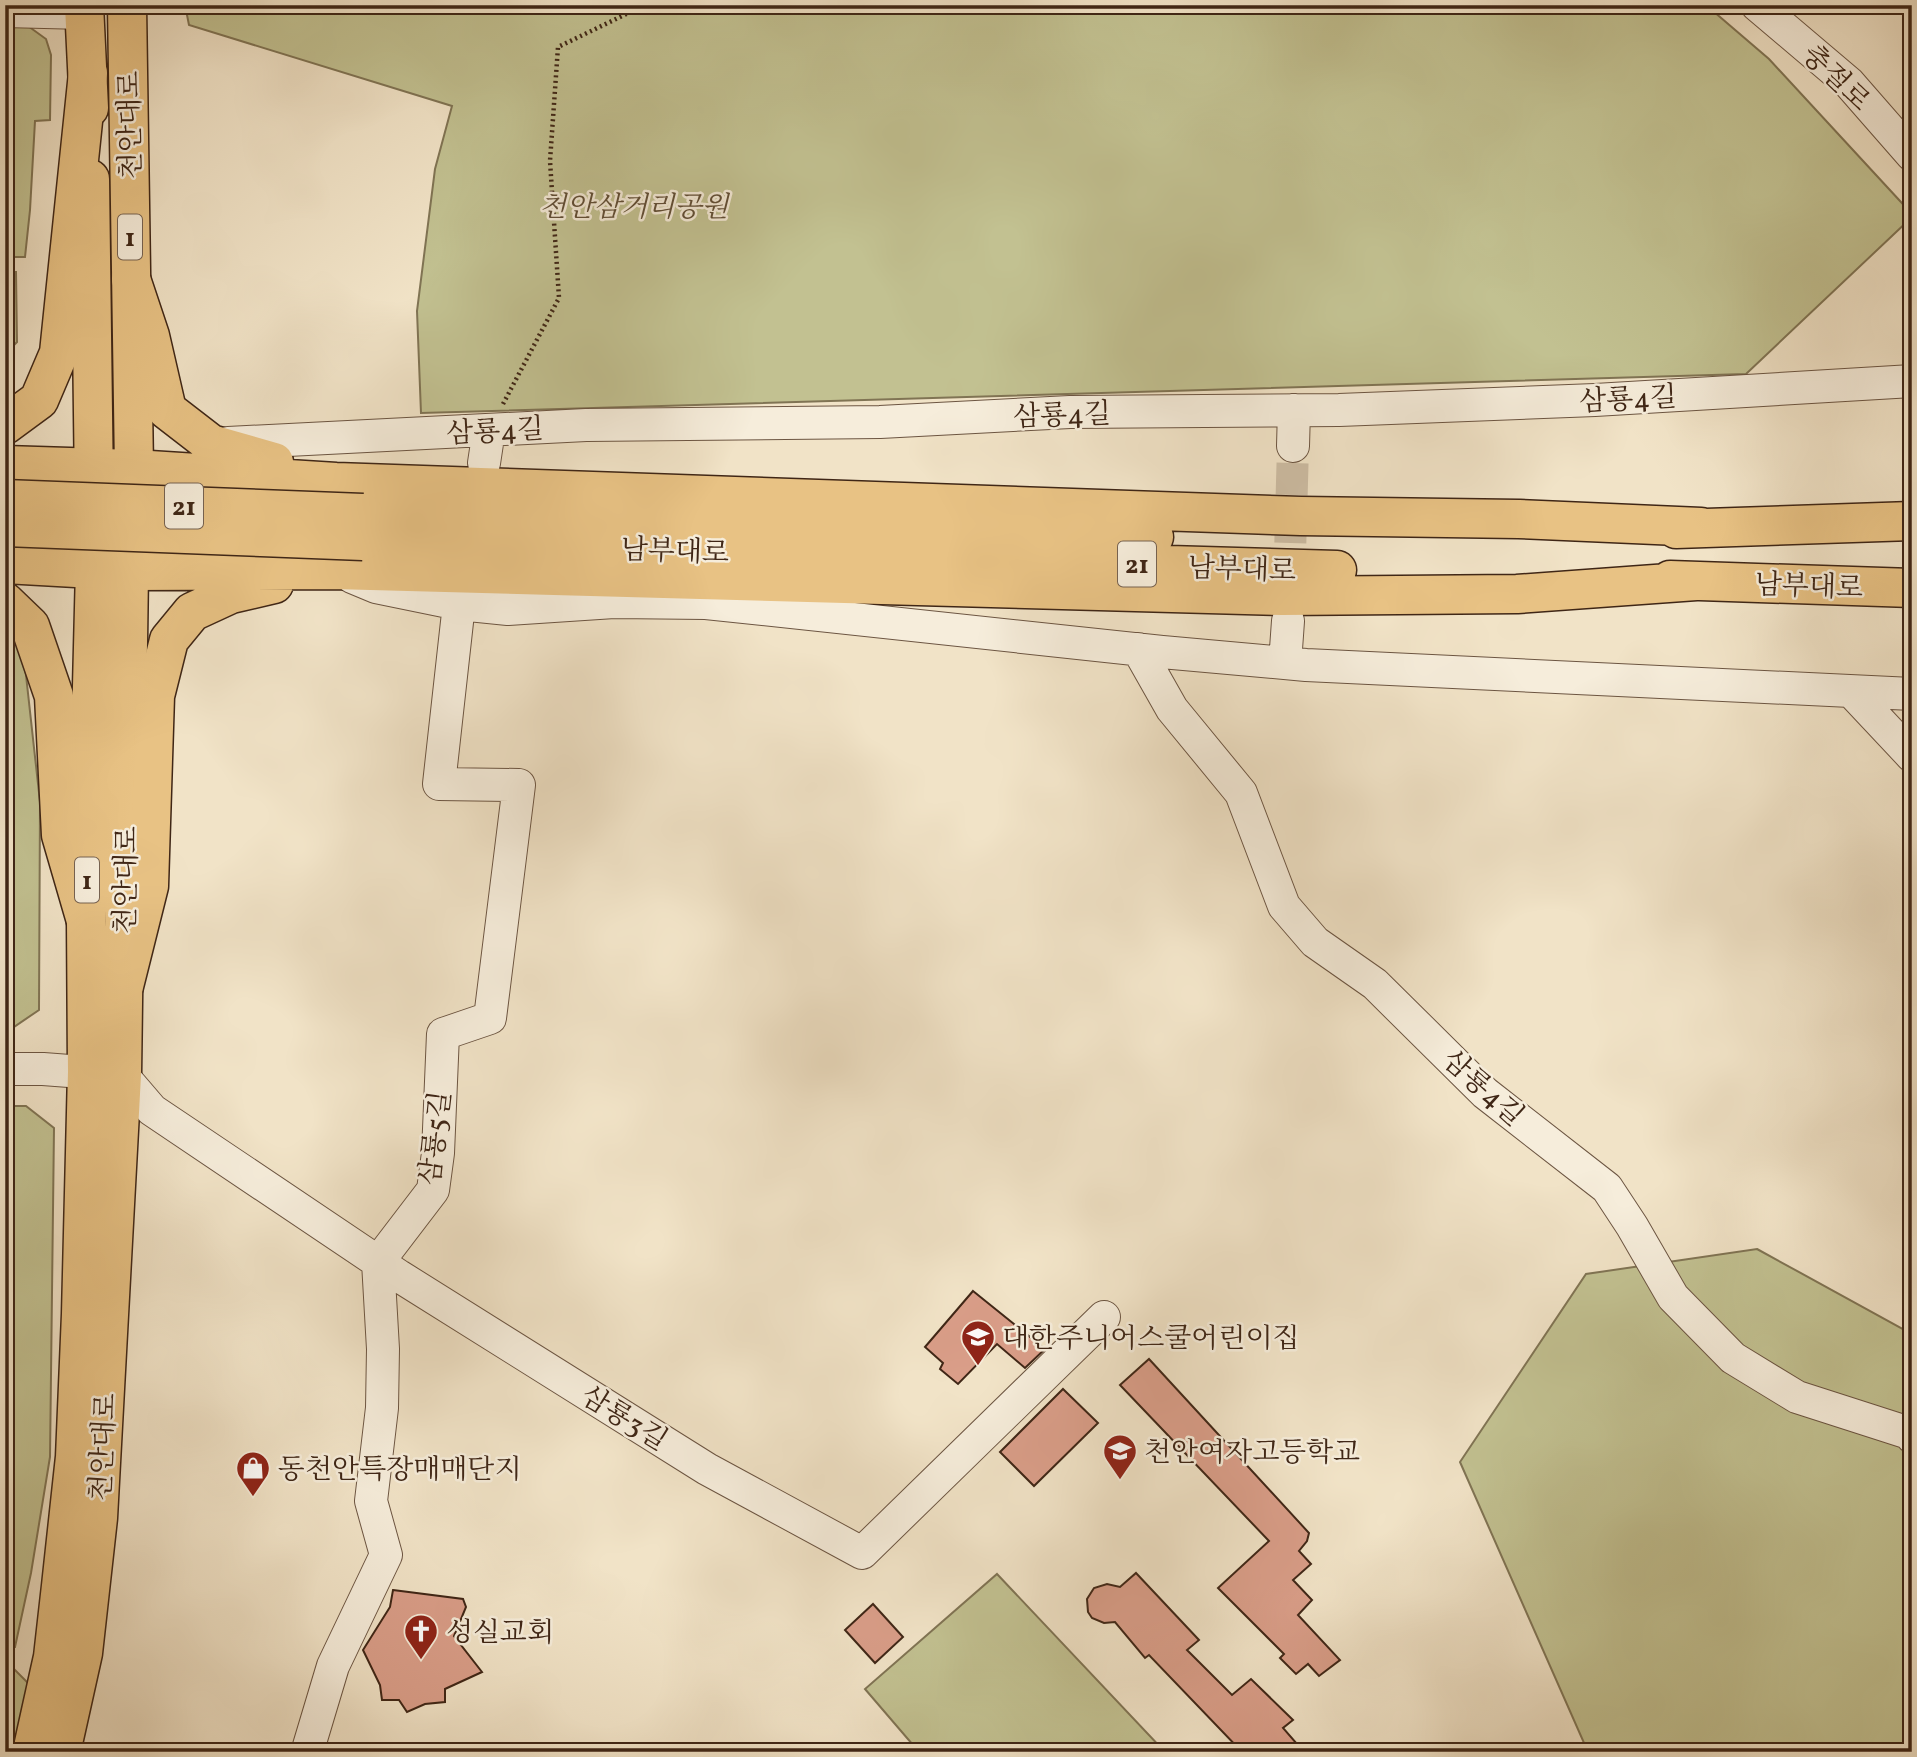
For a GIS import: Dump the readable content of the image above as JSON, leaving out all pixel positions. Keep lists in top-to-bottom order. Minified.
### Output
{"streets":{"main road":["천안대로","1","21","남부대로"],"street":["충절로","삼룡4길","삼룡5길","삼룡3길"]},"crossings":[["천안대로","삼룡3길"],["21","남부대로"],["삼룡5길","삼룡3길"]],"parks":["천안삼거리공원"],"places":{"school or university":["대한주니어스쿨어린이집","천안여자고등학교"],"shop":["동천안특장매매단지"],"church":["성실교회"]}}
